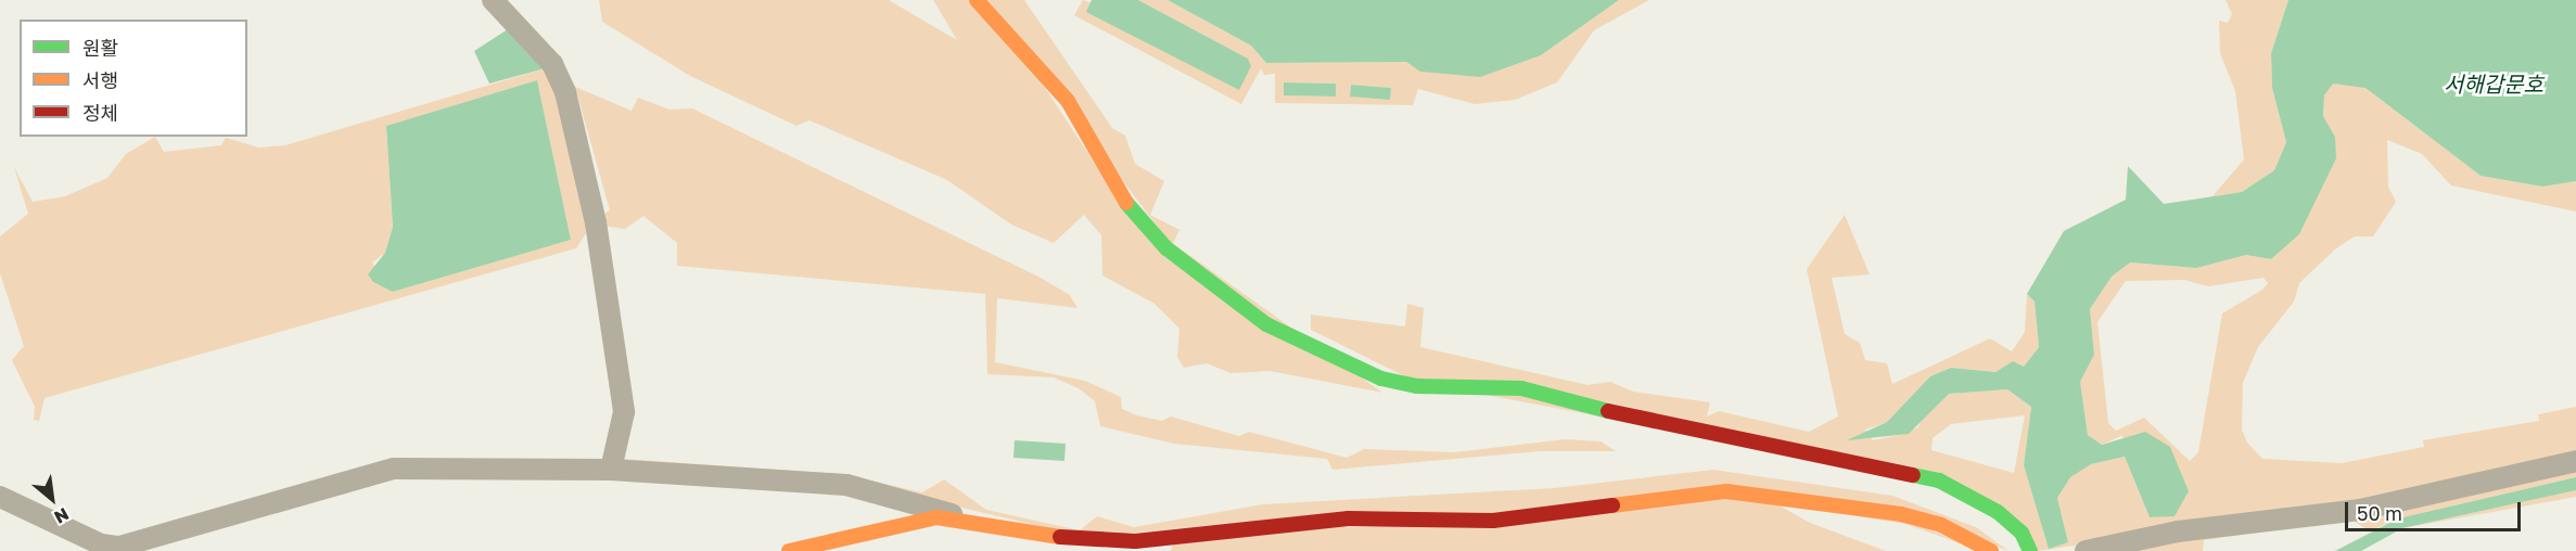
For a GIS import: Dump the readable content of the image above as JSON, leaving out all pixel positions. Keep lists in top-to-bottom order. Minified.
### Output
{"water":["서해갑문호"],"legend":["원활","서행","정체"],"scale_bar":"50 m","north":"bottom right"}
